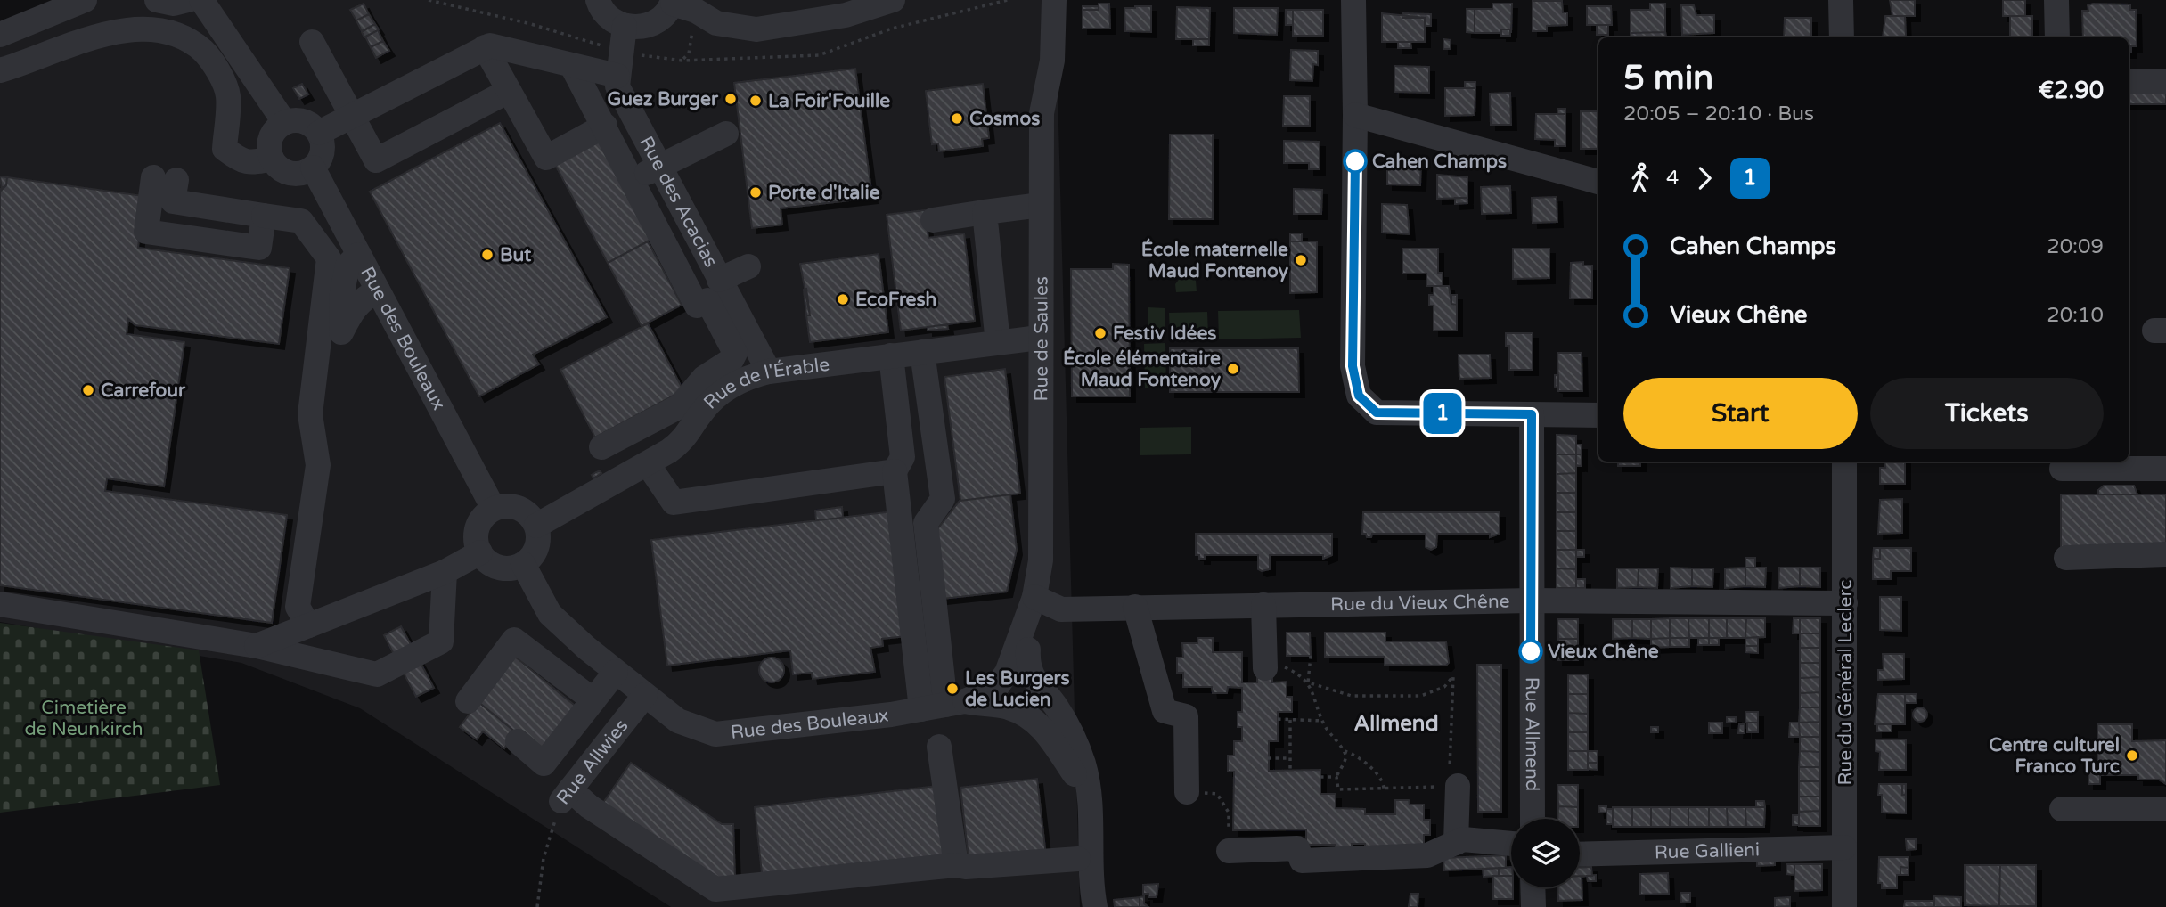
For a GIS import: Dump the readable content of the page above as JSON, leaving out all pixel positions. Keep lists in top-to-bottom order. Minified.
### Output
{"streets":{"street":["Rue des Acacias","Rue des Bouleaux","Rue de Saules","Rue de l'Érable","Rue du Vieux Chêne","Rue du Général Leclerc","Rue Allmend","Rue Allwies","Rue Gallieni"]},"crossings":[["Rue des Acacias","Rue de l'Érable"],["Rue des Bouleaux","Rue de Saules"],["Rue des Bouleaux","Rue de l'Érable"],["Rue des Bouleaux","Rue Allwies"],["Rue de Saules","Rue de l'Érable"],["Rue de Saules","Rue du Vieux Chêne"],["Rue du Vieux Chêne","Rue du Général Leclerc"],["Rue du Vieux Chêne","Rue Allmend"],["Rue du Général Leclerc","Rue Gallieni"]],"districts":["Allmend"],"parks":["Cimetière de Neunkirch"],"places":["Guez Burger","La Foir'Fouille","Cosmos","Cahen Champs","Porte d'Italie","But","École maternelle Maud Fontenoy","EcoFresh","Festiv Idées","École élémentaire Maud Fontenoy","Carrefour","Vieux Chêne","Les Burgers de Lucien","Centre culturel Franco Turc"],"lines":["bus line 1"],"page":{"on_map":"1","heading":["5 min","20:05 – 20:10 · Bus","€2.90"],"legs":["4","1"],"list":[{"name":"Cahen Champs","value":"20:09"},{"name":"Vieux Chêne","value":"20:10"}],"buttons":["Start","Tickets"]}}
